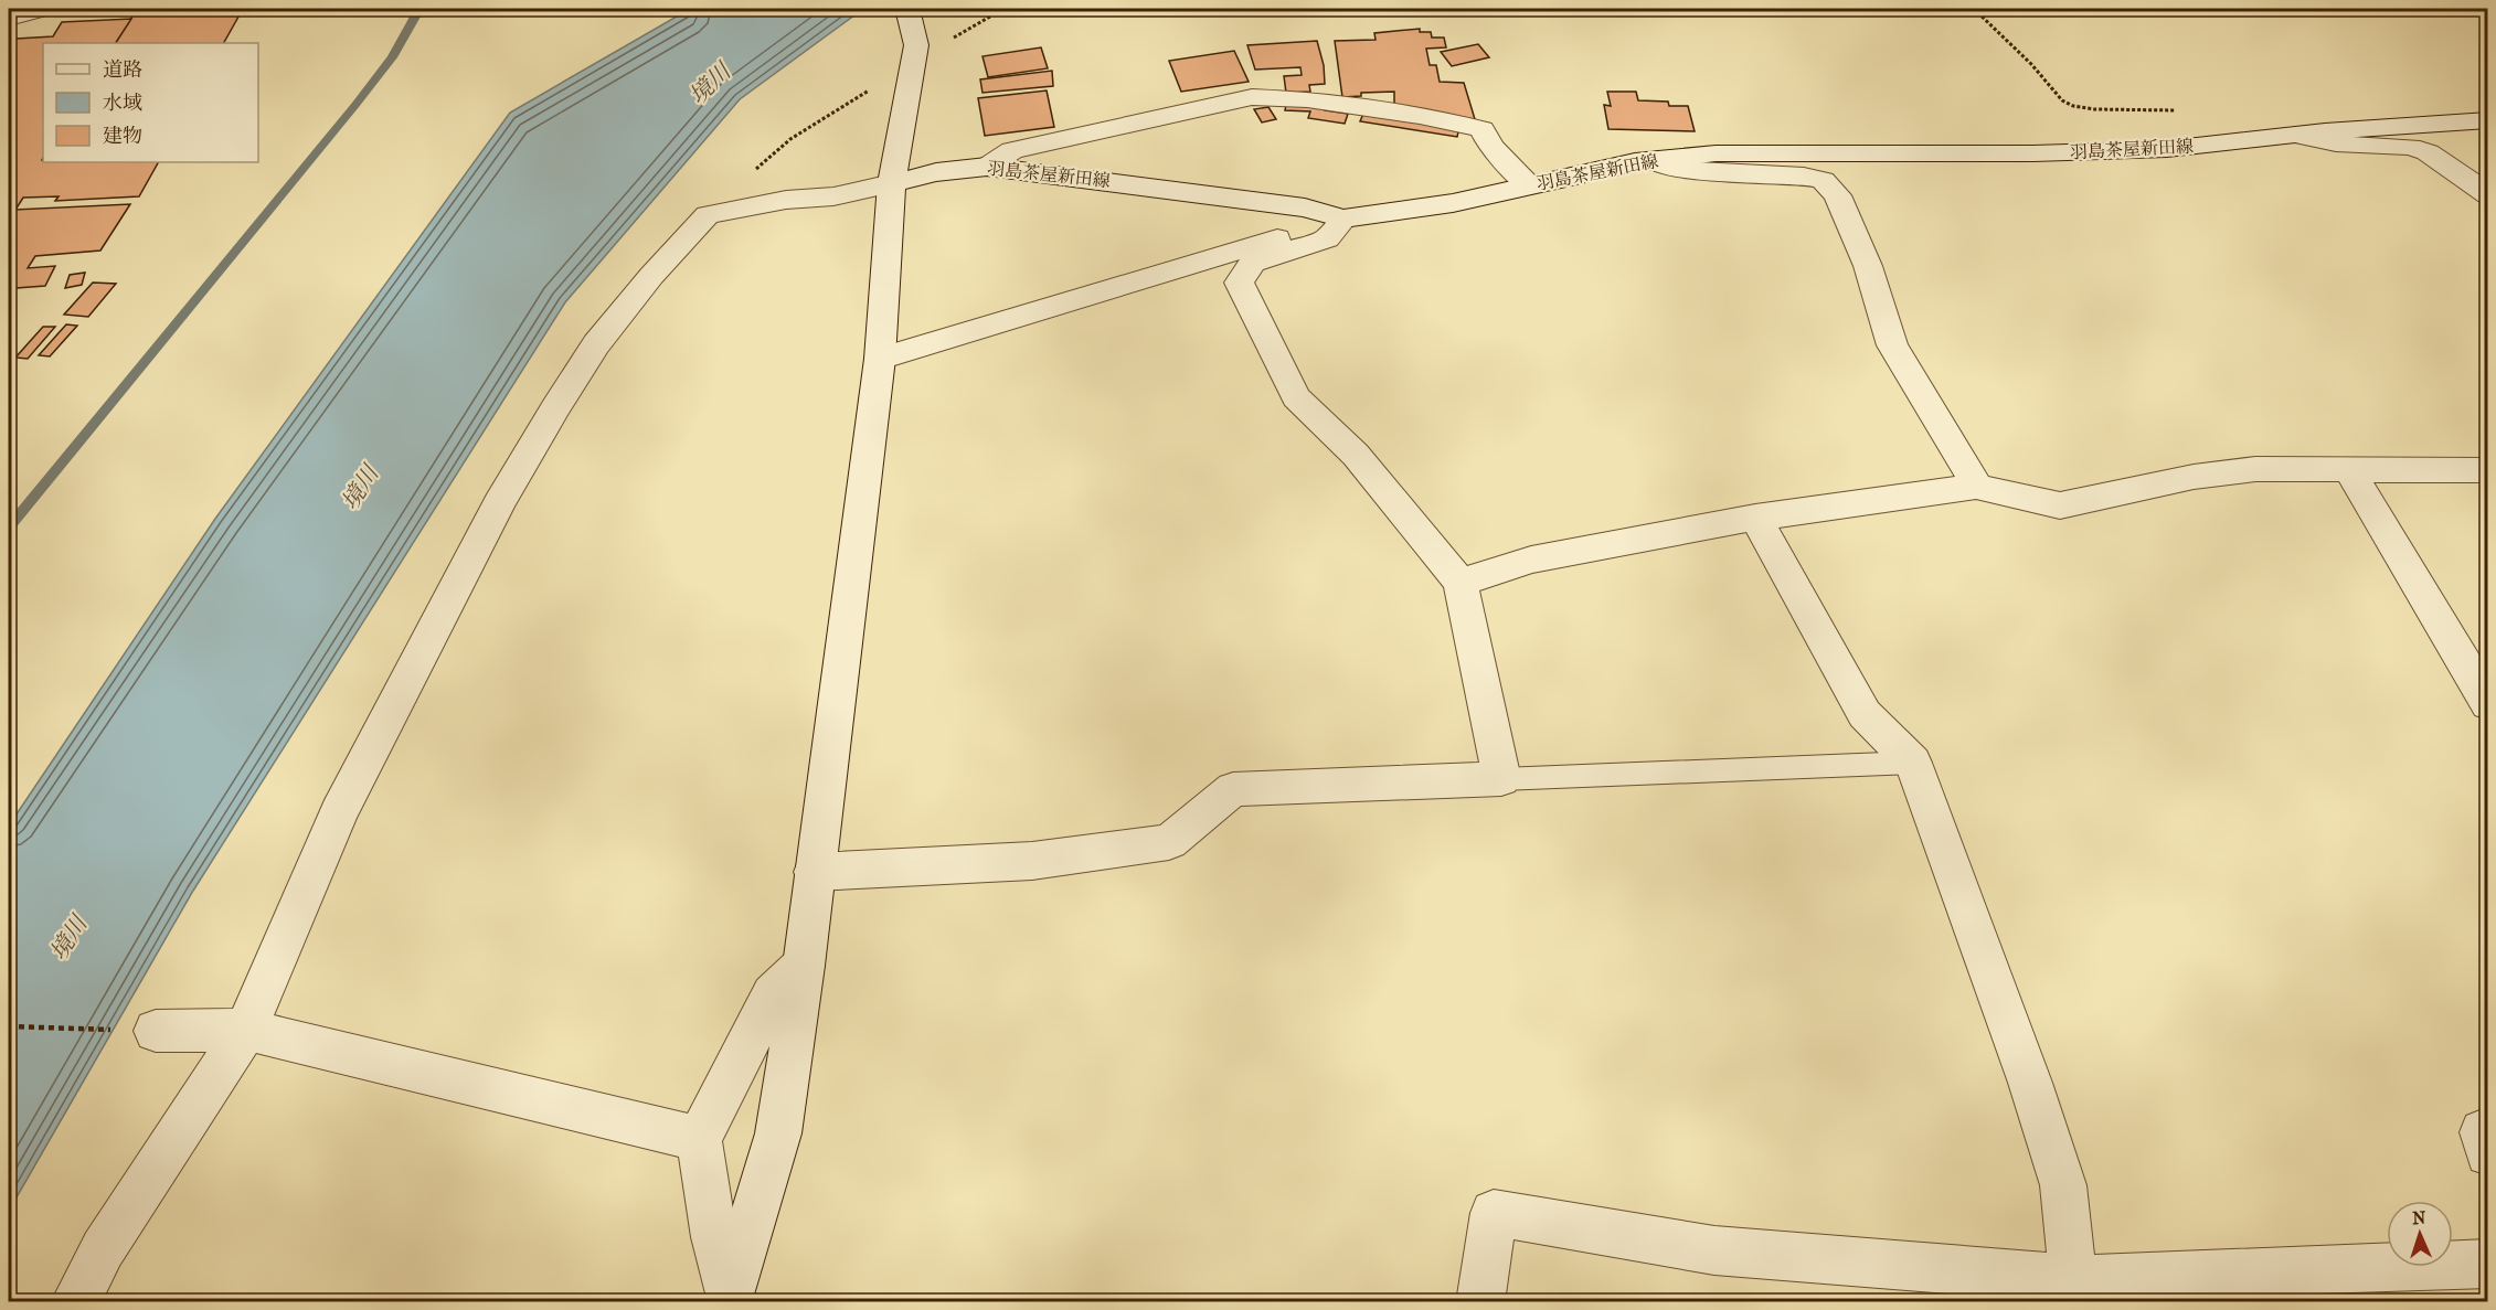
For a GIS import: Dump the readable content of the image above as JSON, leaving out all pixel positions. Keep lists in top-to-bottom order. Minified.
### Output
{"streets":{"street":["羽島茶屋新田線"]},"water":["境川"],"legend":["道路","水域","建物"],"north":"top"}
